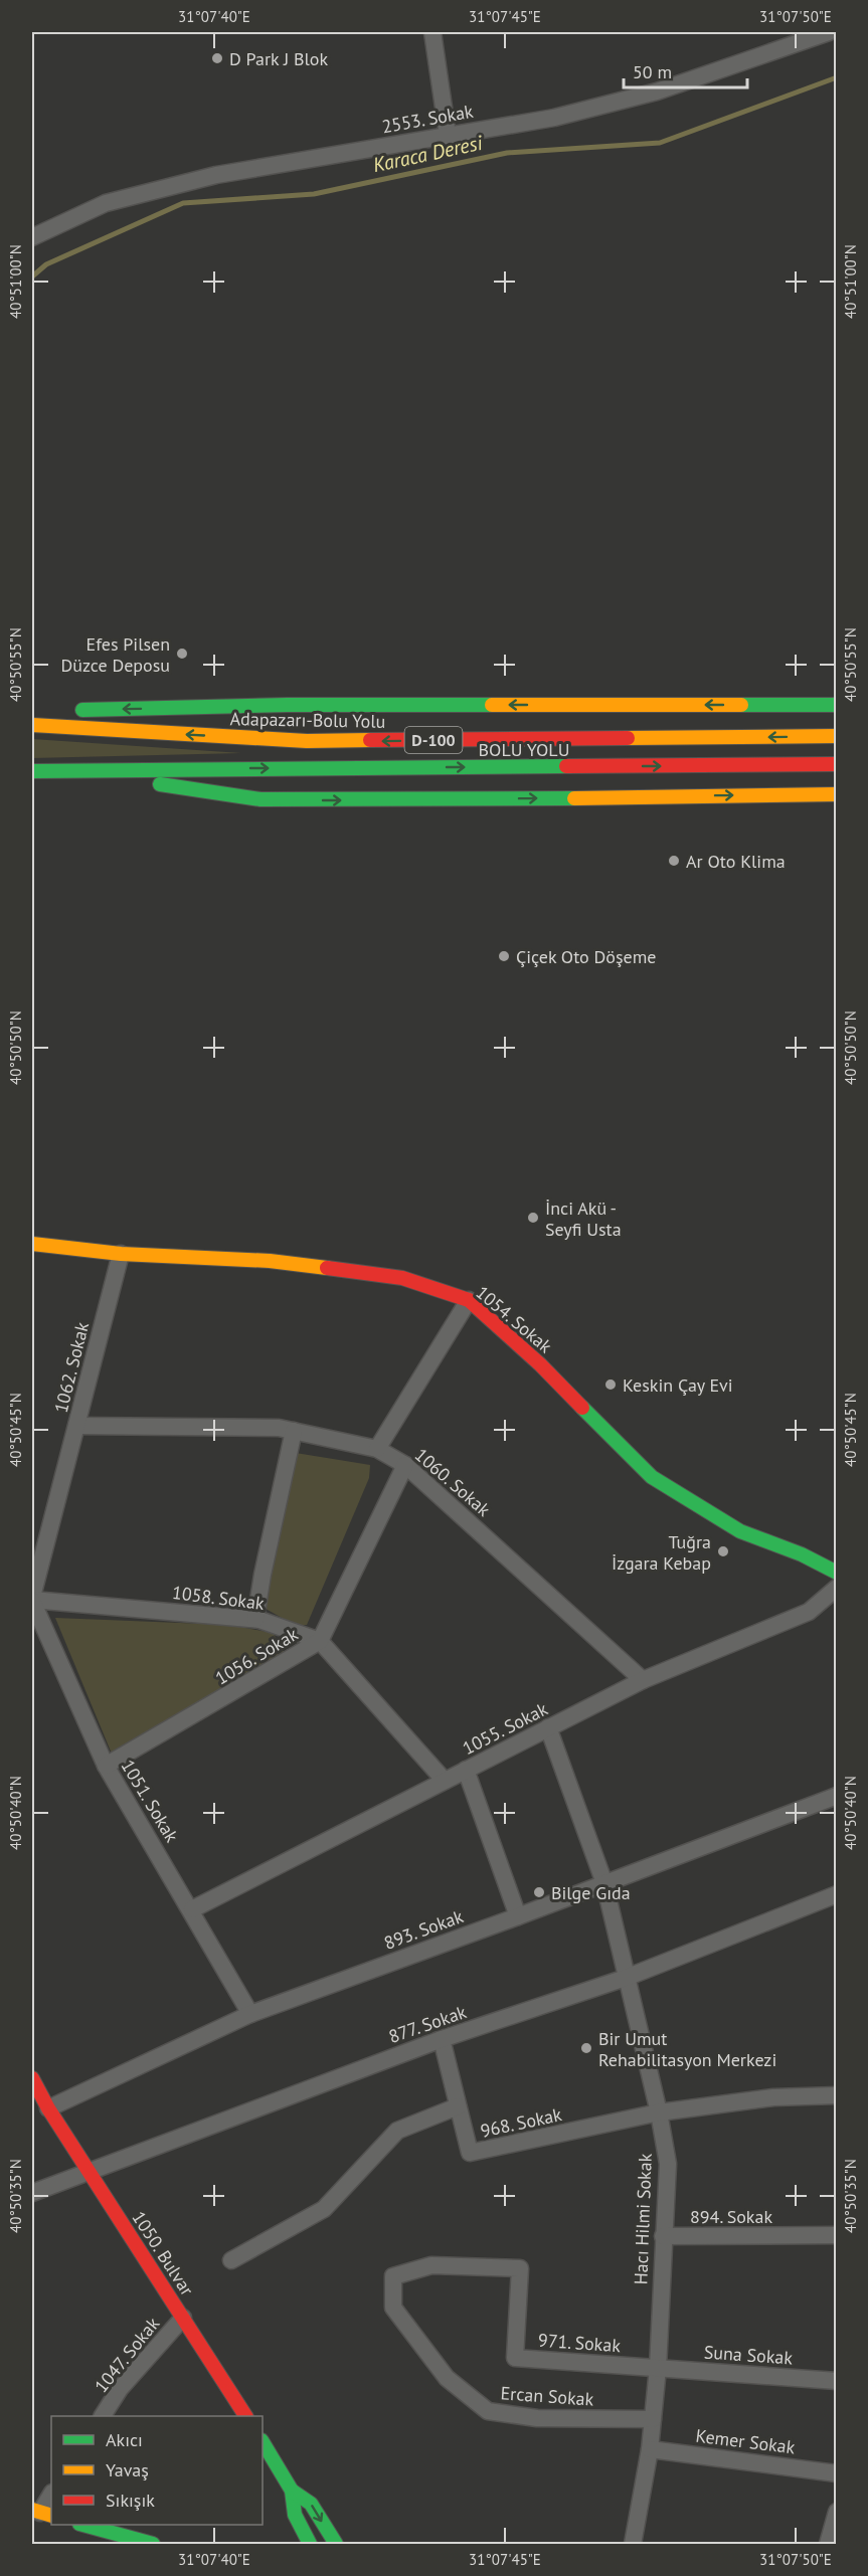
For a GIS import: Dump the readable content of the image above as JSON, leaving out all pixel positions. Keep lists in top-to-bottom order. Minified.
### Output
{"streets":{"main road":["Adapazarı-Bolu Yolu","D-100","BOLU YOLU","1054. Sokak","893. Sokak","1050. Bulvar"],"street":["2553. Sokak","1062. Sokak","1060. Sokak","1058. Sokak","1056. Sokak","1055. Sokak","1051. Sokak","877. Sokak","968. Sokak","894. Sokak","Hacı Hilmi Sokak","971. Sokak","1047. Sokak","Suna Sokak","Ercan Sokak","Kemer Sokak"]},"crossings":[["1054. Sokak","1062. Sokak"],["1062. Sokak","1060. Sokak"],["1062. Sokak","1058. Sokak"],["1062. Sokak","1051. Sokak"],["1060. Sokak","1056. Sokak"],["1060. Sokak","1055. Sokak"],["1058. Sokak","1056. Sokak"],["1058. Sokak","1051. Sokak"],["1056. Sokak","1051. Sokak"],["1055. Sokak","1051. Sokak"],["1055. Sokak","Hacı Hilmi Sokak"],["1051. Sokak","893. Sokak"],["893. Sokak","Hacı Hilmi Sokak"],["893. Sokak","1050. Bulvar"],["877. Sokak","968. Sokak"],["877. Sokak","Hacı Hilmi Sokak"],["877. Sokak","1050. Bulvar"],["968. Sokak","Hacı Hilmi Sokak"],["894. Sokak","Hacı Hilmi Sokak"],["Hacı Hilmi Sokak","971. Sokak"],["Hacı Hilmi Sokak","Suna Sokak"],["Hacı Hilmi Sokak","Ercan Sokak"],["Hacı Hilmi Sokak","Kemer Sokak"],["1050. Bulvar","1047. Sokak"],["971. Sokak","Suna Sokak"],["971. Sokak","Ercan Sokak"]],"water":["Karaca Deresi"],"places":["D Park J Blok","Efes Pilsen Düzce Deposu","Ar Oto Klima","Çiçek Oto Döşeme","İnci Akü - Seyfi Usta","Keskin Çay Evi","Tuğra İzgara Kebap","Bilge Gıda","Bir Umut Rehabilitasyon Merkezi"],"legend":["Akıcı","Yavaş","Sıkışık"],"scale_bar":"50 m","coordinates":["31°07'40\"E","31°07'45\"E","31°07'50\"E","40°51'00\"N","40°50'55\"N","40°50'50\"N","40°50'45\"N","40°50'40\"N","40°50'35\"N"]}
